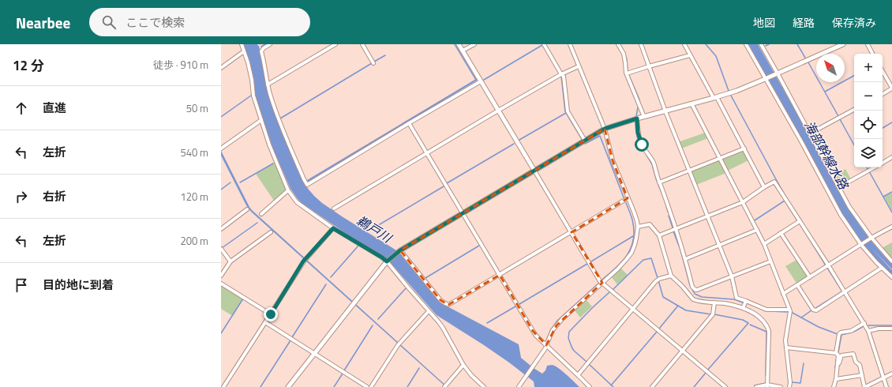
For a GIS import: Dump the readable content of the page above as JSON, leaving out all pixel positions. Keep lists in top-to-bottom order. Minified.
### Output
{"water":["海部幹線水路","鵜戸川"],"north":"top left","page":{"header":"Nearbee","search":"ここで検索","nav":["地図","経路","保存済み"],"heading":["12 分","徒歩 · 910 m"],"map_buttons":["+","−"],"list":[["直進","50 m"],["左折","540 m"],["右折","120 m"],["左折","200 m"],"目的地に到着"]}}
